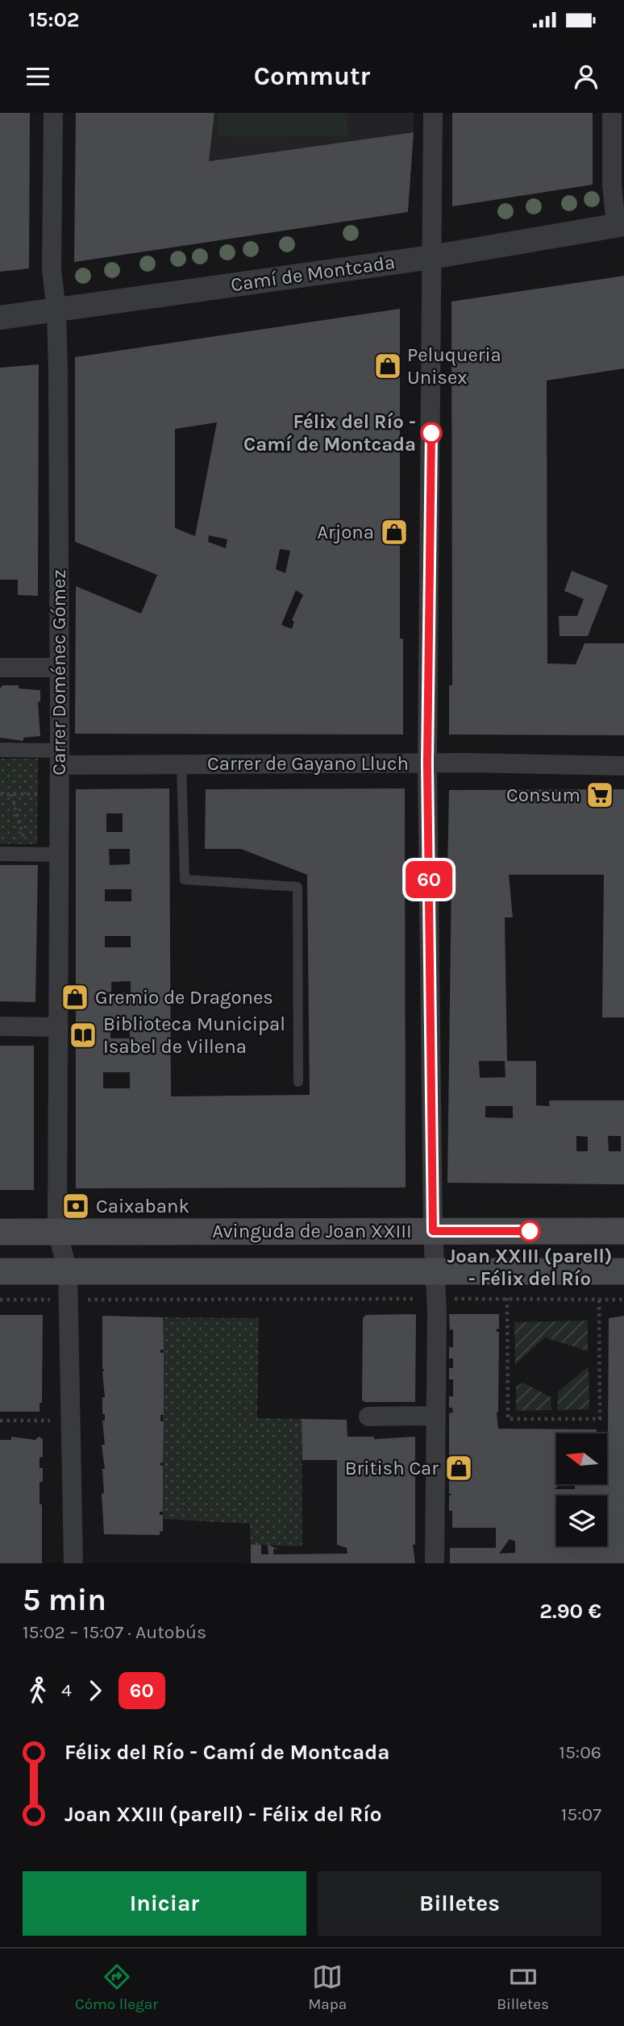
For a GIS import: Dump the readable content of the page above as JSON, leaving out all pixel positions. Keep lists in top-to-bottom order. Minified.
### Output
{"streets":{"main road":["Avinguda de Joan XXIII"],"street":["Camí de Montcada","Carrer Doménec Gómez","Carrer de Gayano Lluch"]},"crossings":[["Camí de Montcada","Carrer Doménec Gómez"],["Carrer Doménec Gómez","Carrer de Gayano Lluch"],["Carrer Doménec Gómez","Avinguda de Joan XXIII"]],"places":{"shop":["Peluqueria Unisex","Arjona","Gremio de Dragones","British Car"],"other":["Félix del Río - Camí de Montcada","Joan XXIII (parell) - Félix del Río"],"supermarket":["Consum"],"library":["Biblioteca Municipal Isabel de Villena"],"bank":["Caixabank"]},"lines":["bus line 60"],"north":"left","page":{"status":"15:02","header":"Commutr","on_map":"60","heading":["5 min","15:02 – 15:07 · Autobús","2.90 €"],"legs":["4","60"],"list":[{"name":"Félix del Río - Camí de Montcada","value":"15:06"},{"name":"Joan XXIII (parell) - Félix del Río","value":"15:07"}],"buttons":["Iniciar","Billetes"],"tabs":["Cómo llegar","Mapa","Billetes"]}}
